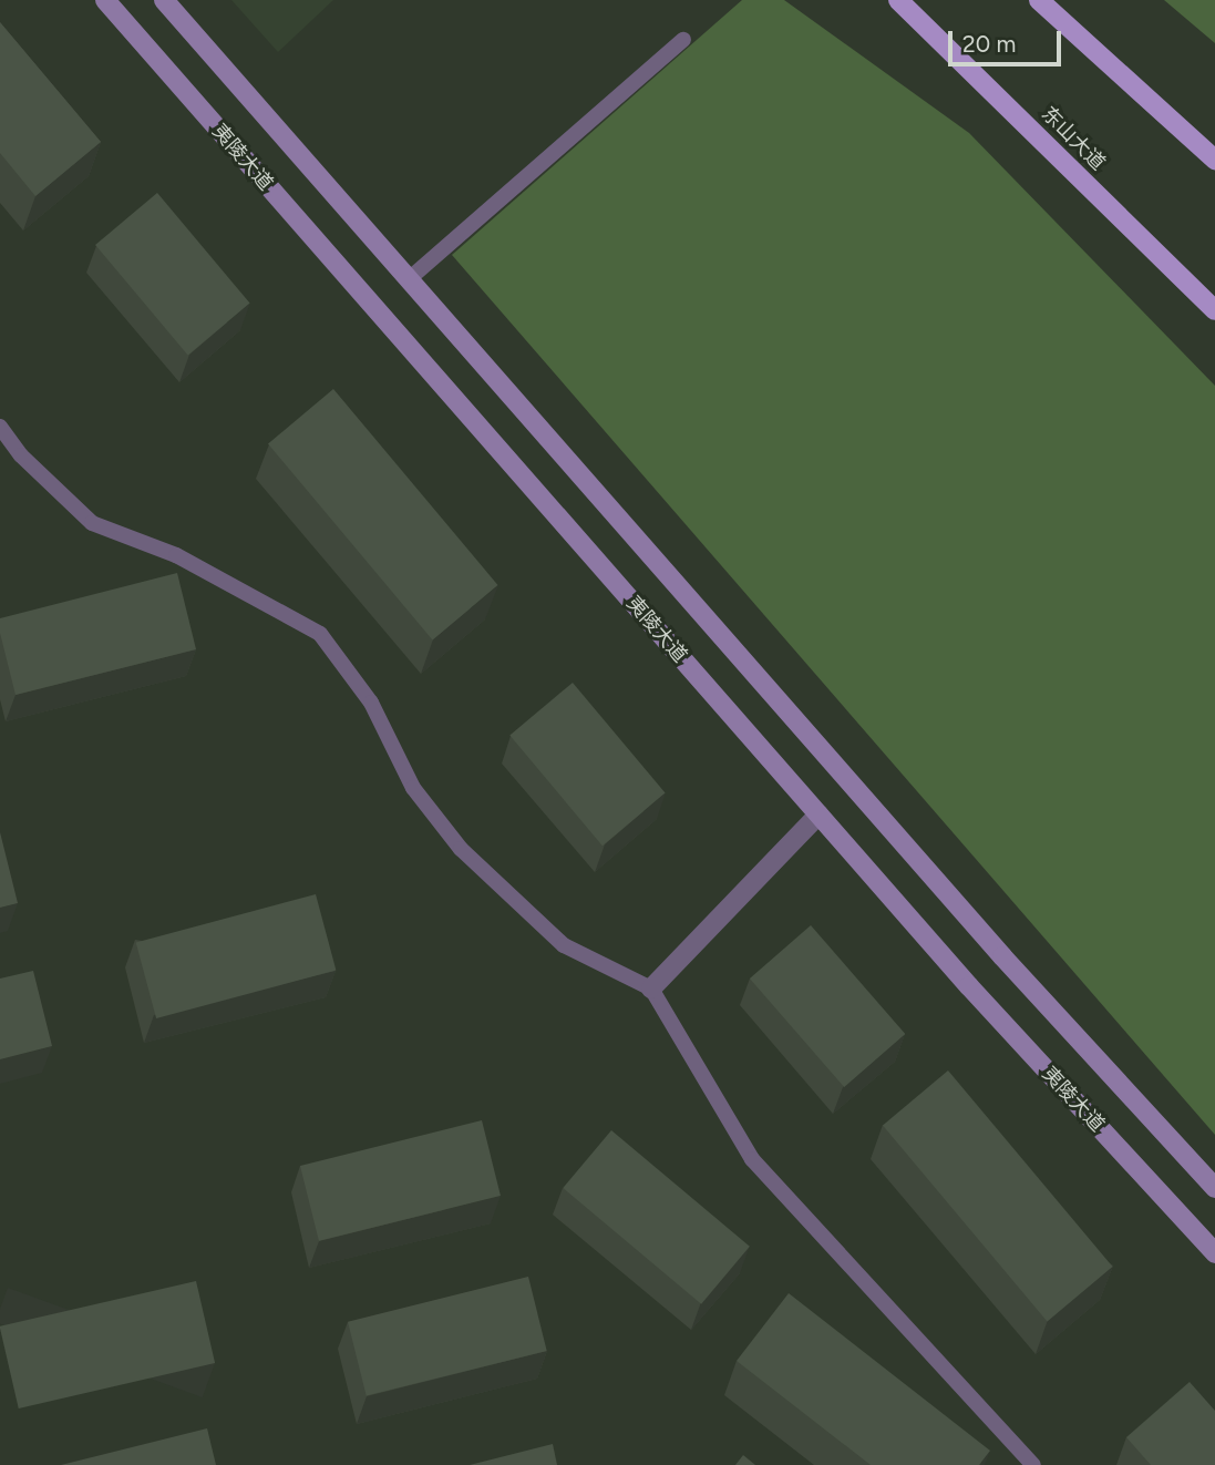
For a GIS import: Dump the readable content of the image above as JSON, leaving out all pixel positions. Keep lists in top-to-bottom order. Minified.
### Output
{"streets":{"main road":["东山大道","夷陵大道"]},"scale_bar":"20 m"}
